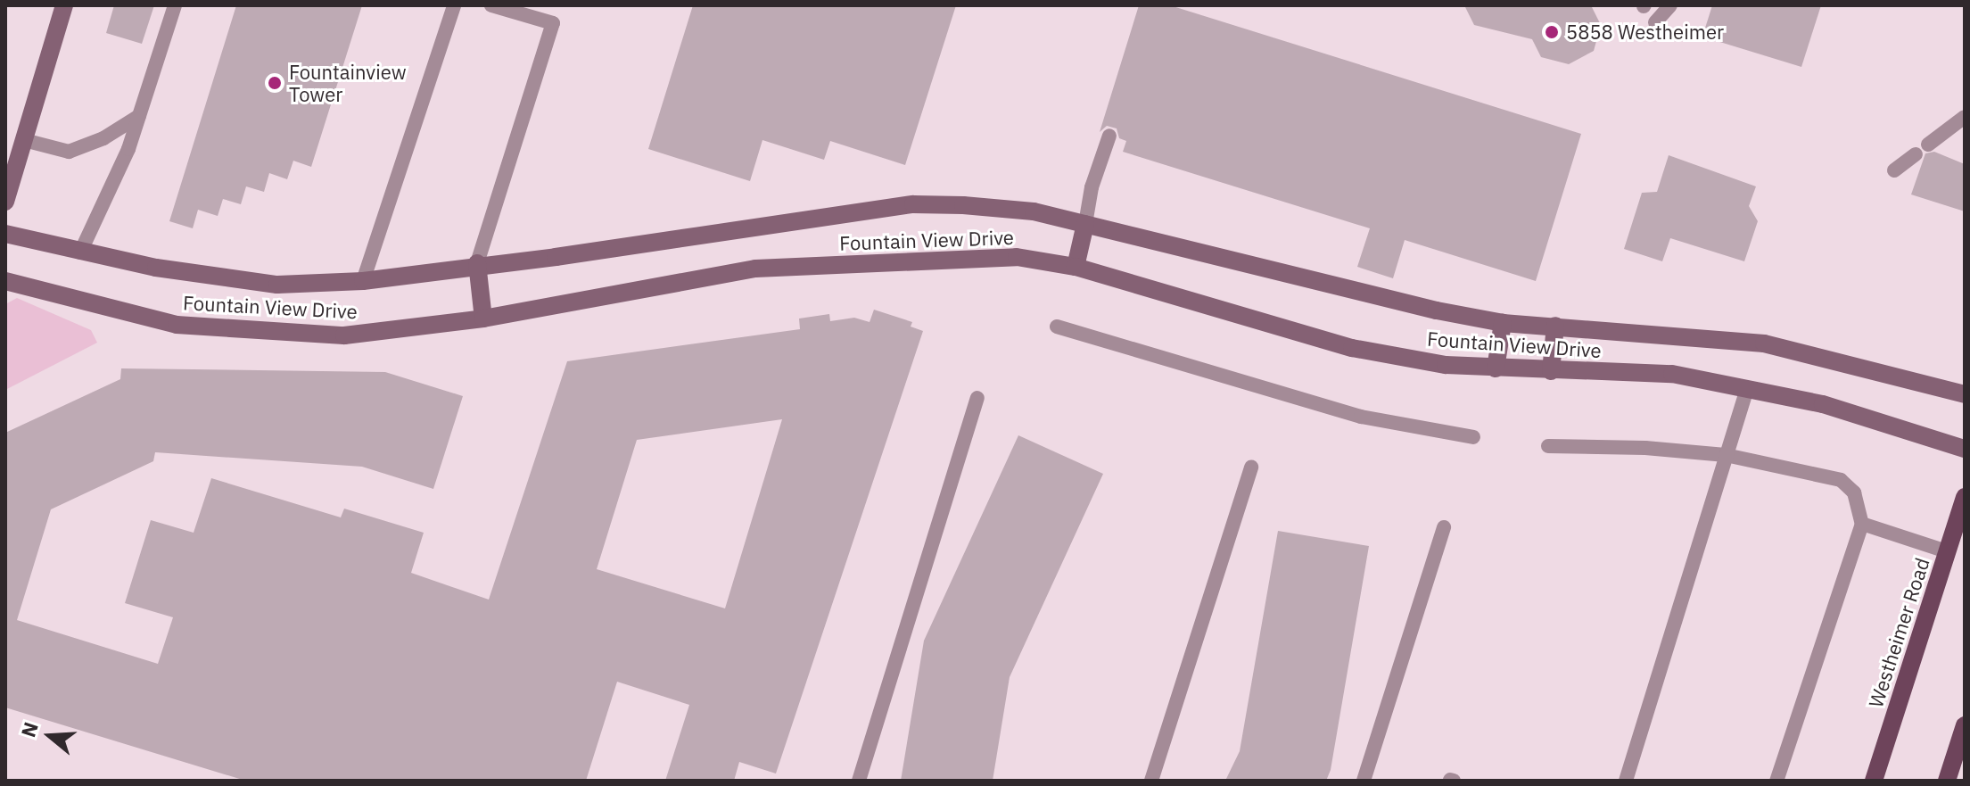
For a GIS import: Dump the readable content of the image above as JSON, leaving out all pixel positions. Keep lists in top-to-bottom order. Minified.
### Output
{"streets":{"main road":["Fountain View Drive","Westheimer Road"]},"places":["5858 Westheimer","Fountainview Tower"],"north":"left"}
